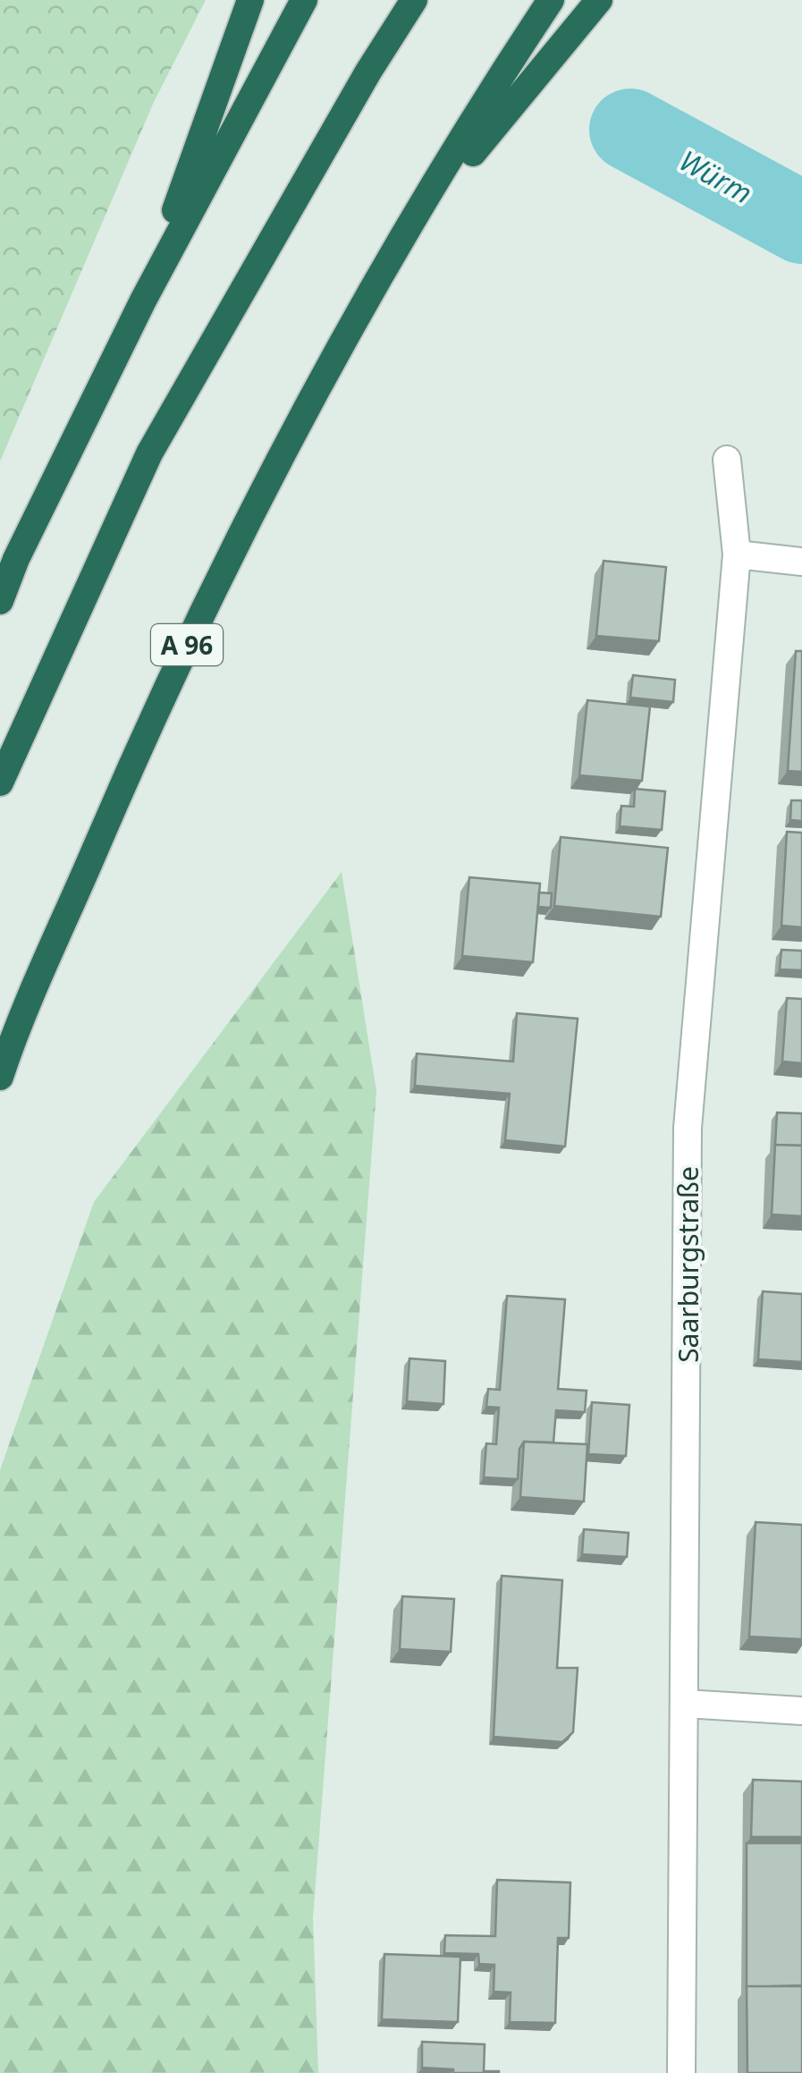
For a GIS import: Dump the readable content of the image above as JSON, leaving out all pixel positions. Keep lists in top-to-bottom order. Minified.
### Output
{"streets":{"highway":["A 96"],"street":["Saarburgstraße"]},"water":["Würm"]}
